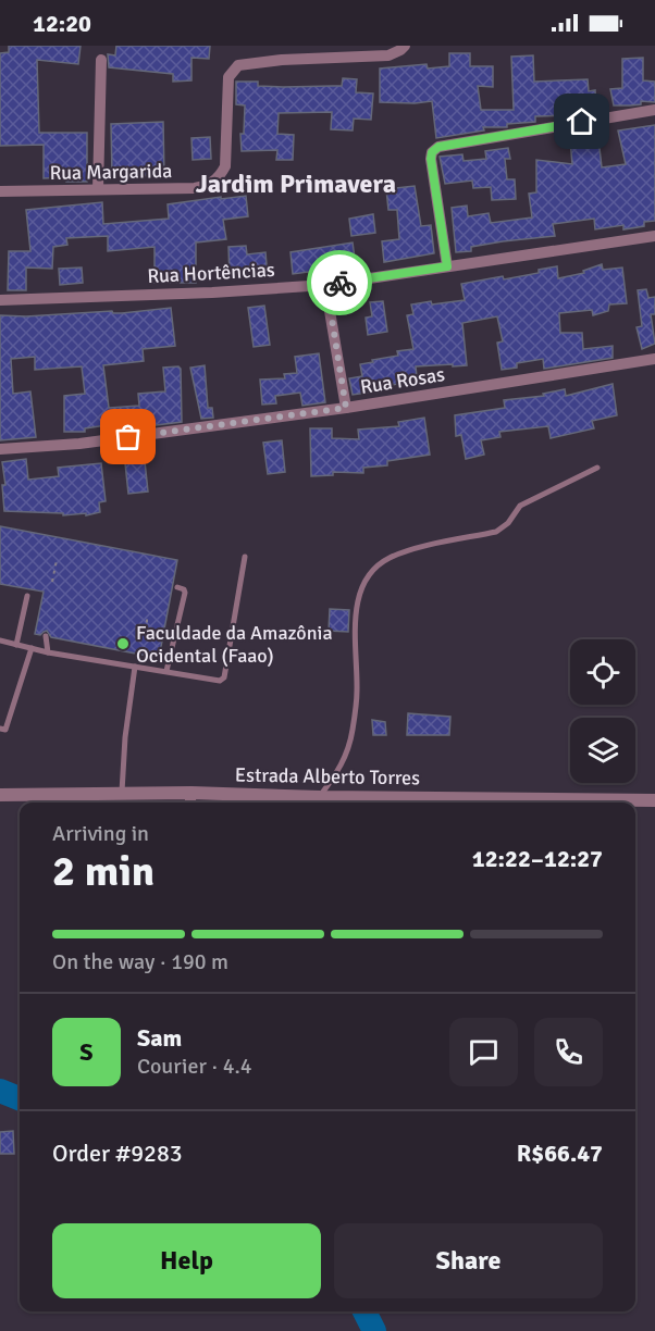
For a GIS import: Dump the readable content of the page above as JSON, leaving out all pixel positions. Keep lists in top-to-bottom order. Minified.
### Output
{"streets":{"street":["Rua Margarida","Rua Hortências","Rua Rosas","Estrada Alberto Torres"]},"districts":["Jardim Primavera"],"places":["Faculdade da Amazônia Ocidental (Faao)"],"page":{"status":"12:20","heading":["2 min","Arriving in","12:22–12:27"],"panel":["Sam","Courier · 4.4","Order #9283","R$66.47"],"bar":"On the way · 190 m","round":"S","buttons":["Help","Share"]}}
